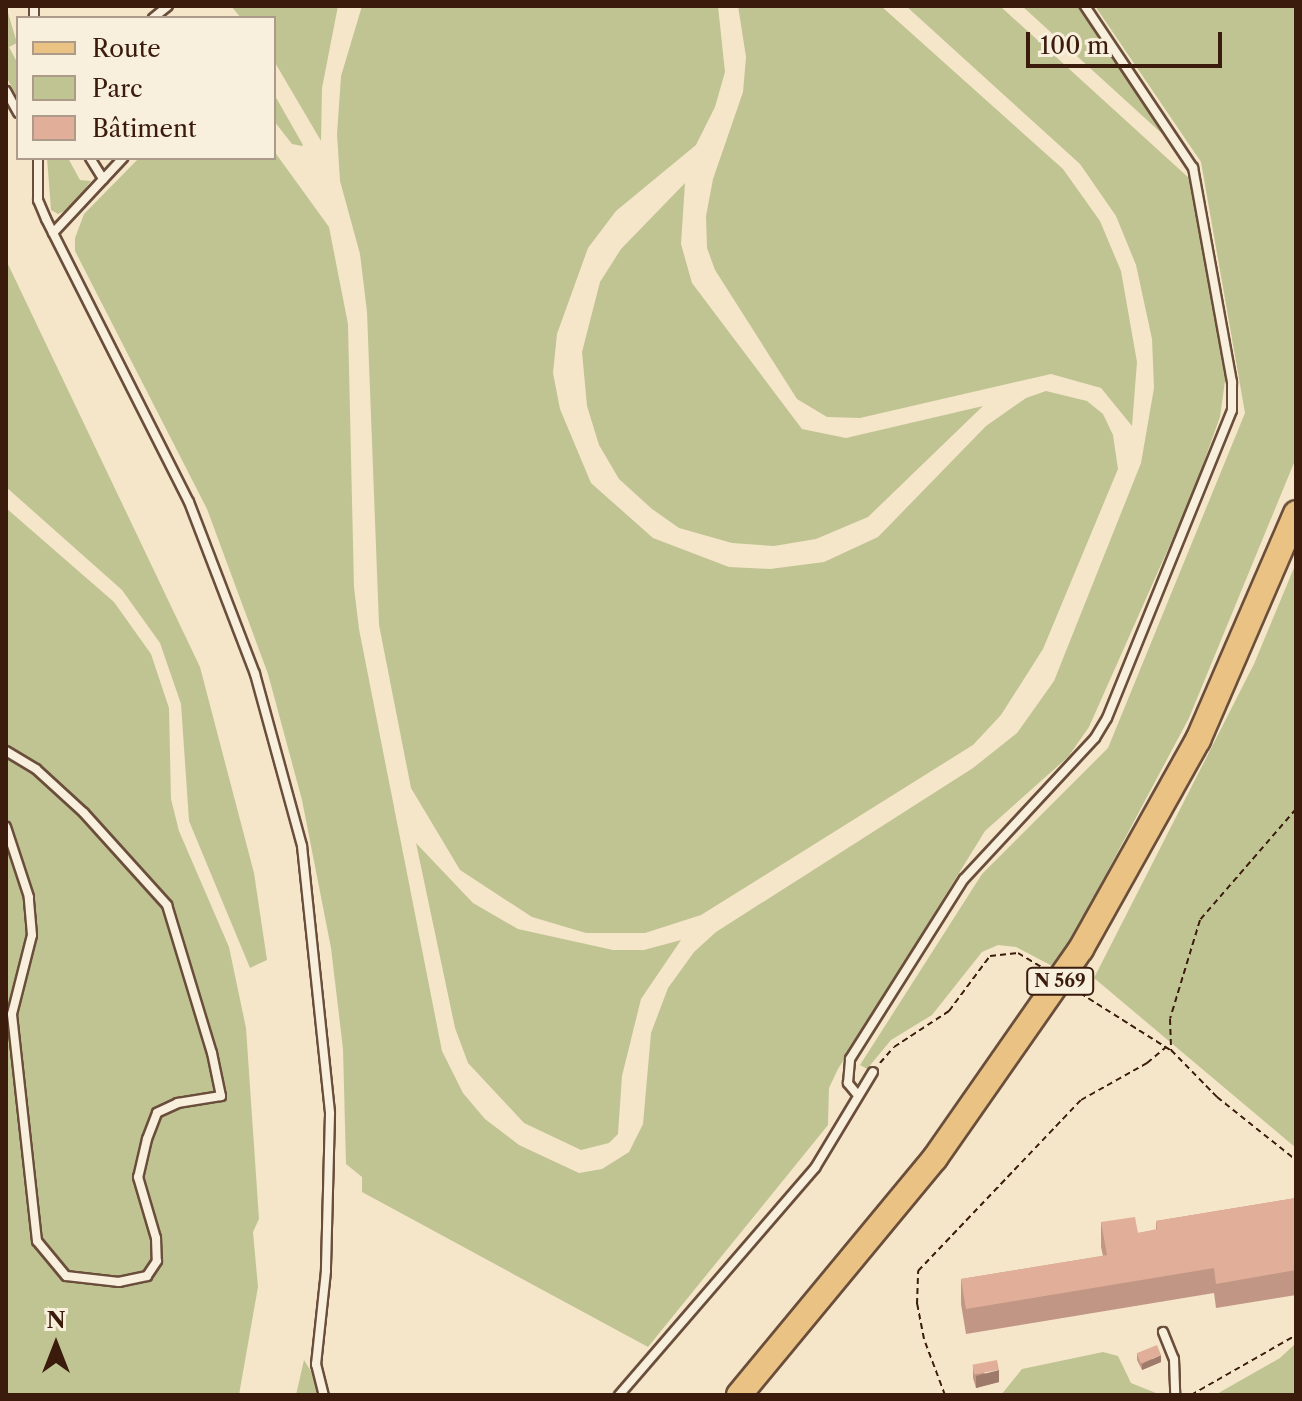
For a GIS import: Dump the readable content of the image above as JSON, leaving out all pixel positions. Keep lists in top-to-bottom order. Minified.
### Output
{"streets":{"main road":["N 569"]},"legend":["Route","Parc","Bâtiment"],"scale_bar":"100 m","north":"top"}
